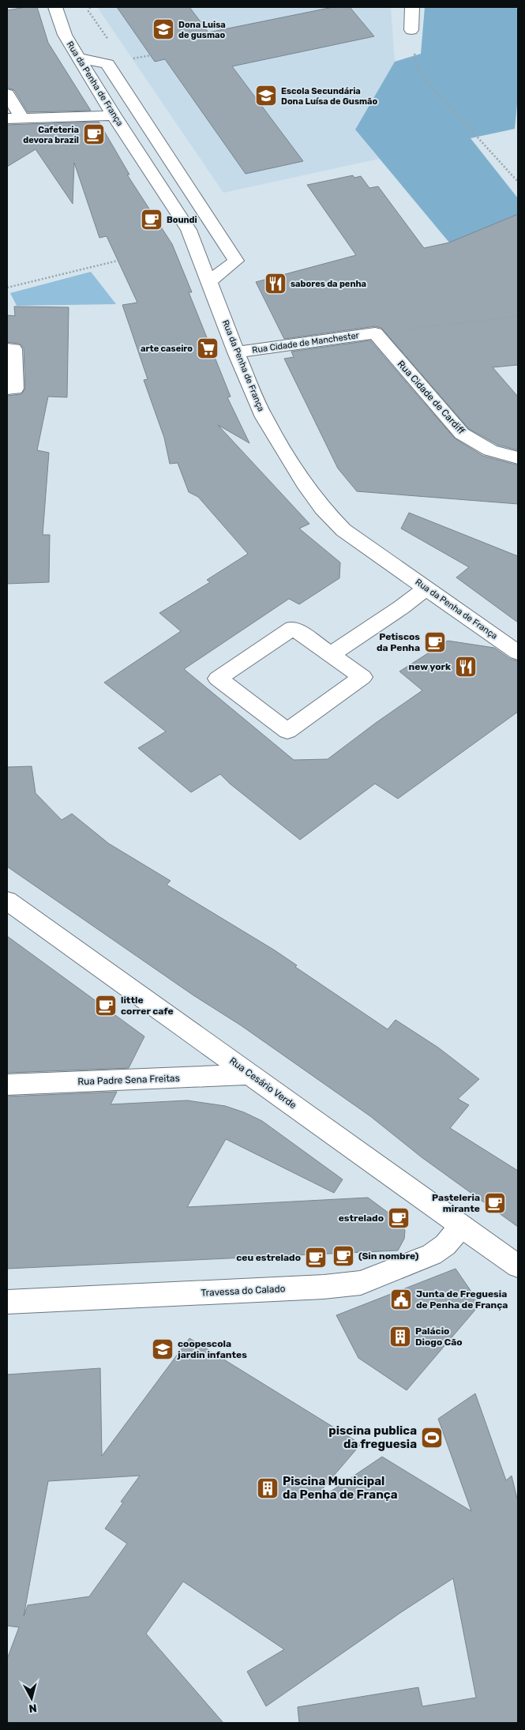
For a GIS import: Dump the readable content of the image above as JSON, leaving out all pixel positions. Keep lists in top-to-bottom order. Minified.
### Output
{"streets":{"street":["Rua da Penha de França","Rua Cidade de Manchester","Rua Cidade de Cardiff","Rua Padre Sena Freitas","Rua Cesário Verde","Travessa do Calado"]},"crossings":[["Rua da Penha de França","Rua Cidade de Manchester"],["Rua Cidade de Manchester","Rua Cidade de Cardiff"],["Rua Padre Sena Freitas","Rua Cesário Verde"],["Rua Cesário Verde","Travessa do Calado"]],"places":{"school or university":["Dona Luisa de gusmao","Escola Secundária Dona Luísa de Gusmão","coopescola jardin infantes"],"cafe":["Cafeteria devora brazil","Boundi","Petiscos da Penha","little correr cafe","Pasteleria mirante","estrelado","(Sin nombre)","ceu estrelado"],"restaurant":["sabores da penha","new york"],"supermarket":["arte caseiro"],"public building":["Junta de Freguesia de Penha de França"],"building":["Palácio Diogo Cão","Piscina Municipal da Penha de França"],"sports":["piscina publica da freguesia"]},"north":"bottom"}
